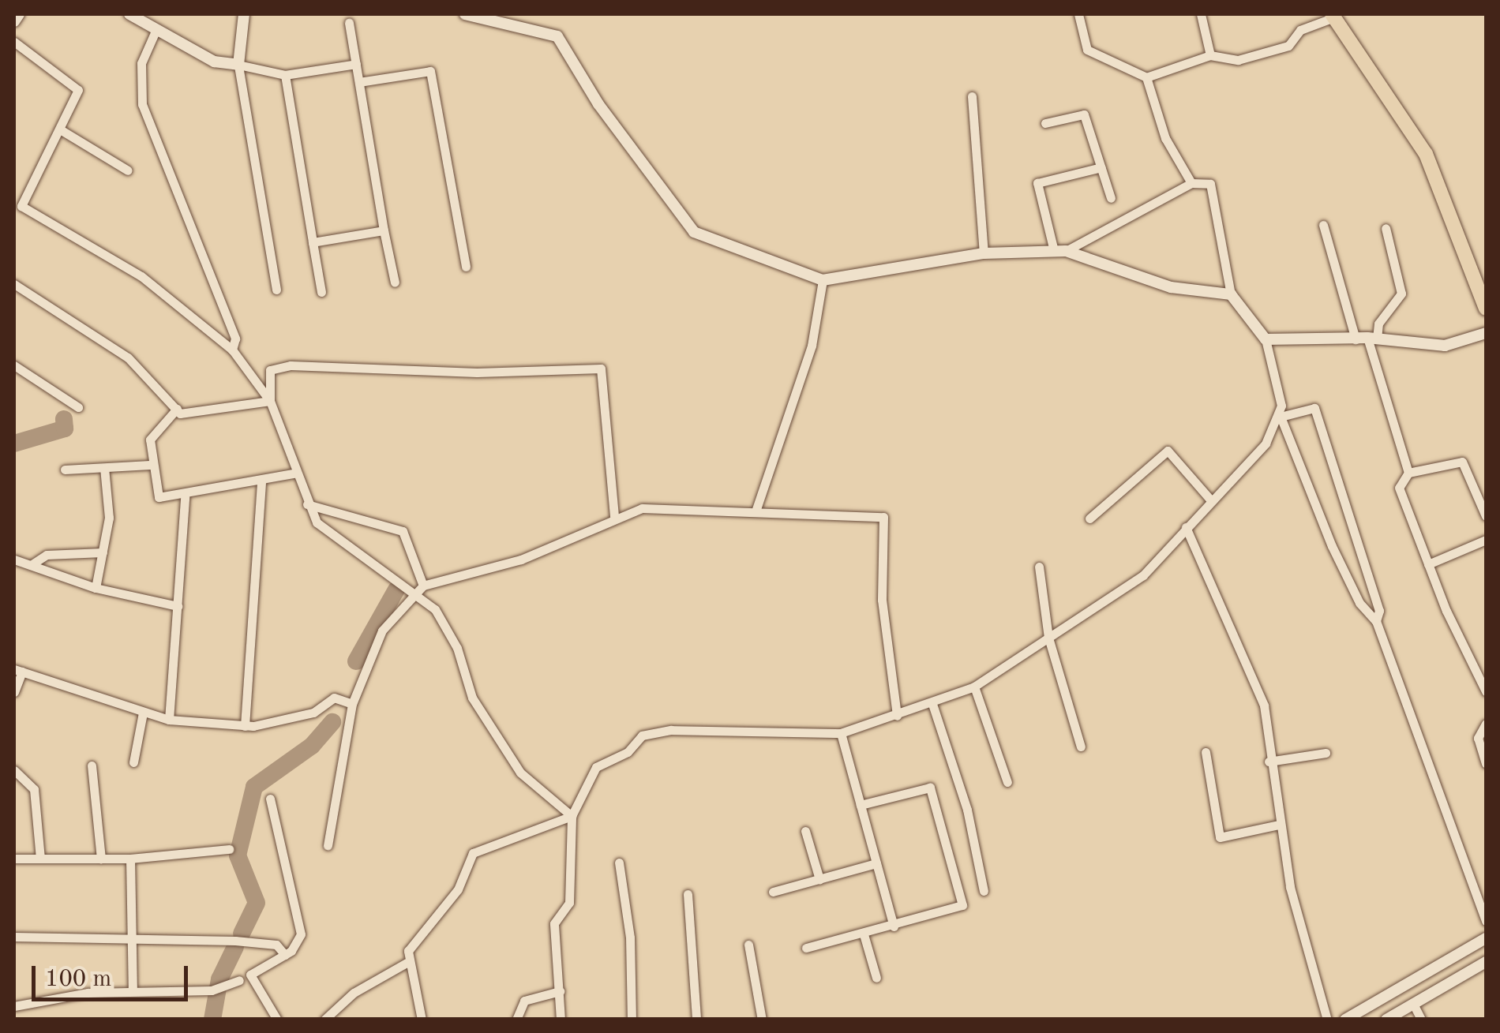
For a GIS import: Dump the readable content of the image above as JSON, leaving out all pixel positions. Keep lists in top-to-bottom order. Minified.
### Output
{"scale_bar":"100 m"}
